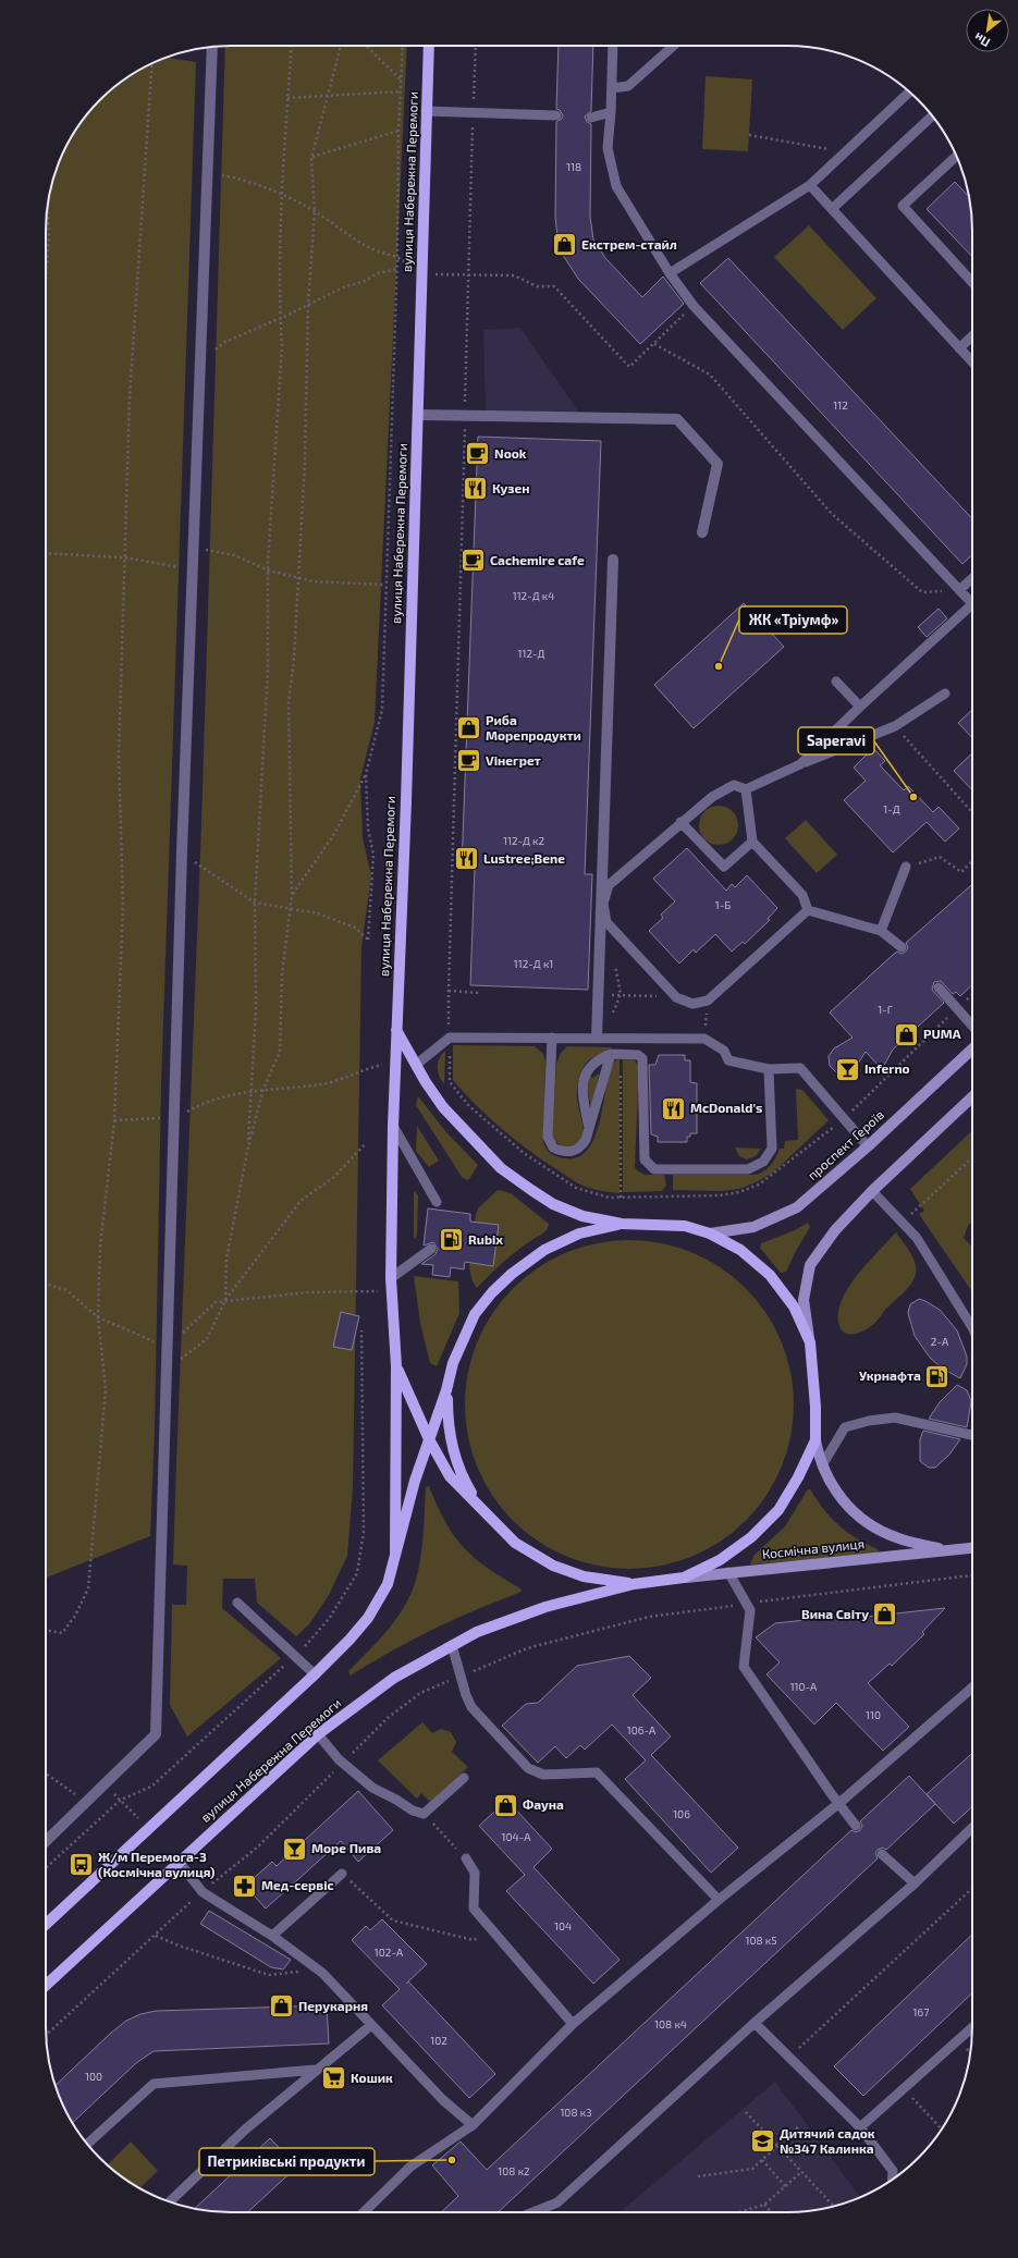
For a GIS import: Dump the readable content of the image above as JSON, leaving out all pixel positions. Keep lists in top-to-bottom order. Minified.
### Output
{"streets":{"main road":["вулиця Набережна Перемоги","проспект Героїв","Космічна вулиця"]},"crossings":[["вулиця Набережна Перемоги","проспект Героїв"],["вулиця Набережна Перемоги","Космічна вулиця"]],"places":{"shop":["Екстрем-стайл","Риба Морепродукти","PUMA","Вина Світу","Фауна","Перукарня"],"cafe":["Nook","Cachemire cafe","Vінегрет"],"restaurant":["Кузен","Lustree;Bene","McDonald's"],"other":["ЖК «Тріумф»","Saperavi","Петриківські продукти"],"bar":["Inferno","Море Пива"],"fuel station":["Rubix","Укрнафта"],"bus stop":["Ж/м Перемога-3 (Космічна вулиця)"],"pharmacy":["Мед-сервіс"],"supermarket":["Кошик"],"school or university":["Дитячий садок №347 Калинка"]},"house_numbers":["118","112","112-Д к4","112-Д","1-Д","112-Д к2","1-Б","112-Д к1","1-Г","2-А","110-А","110","106-А","106","104-А","104","108 к5","102-А","167","108 к4","102","100","108 к3","108 к2"],"north":"bottom left"}
